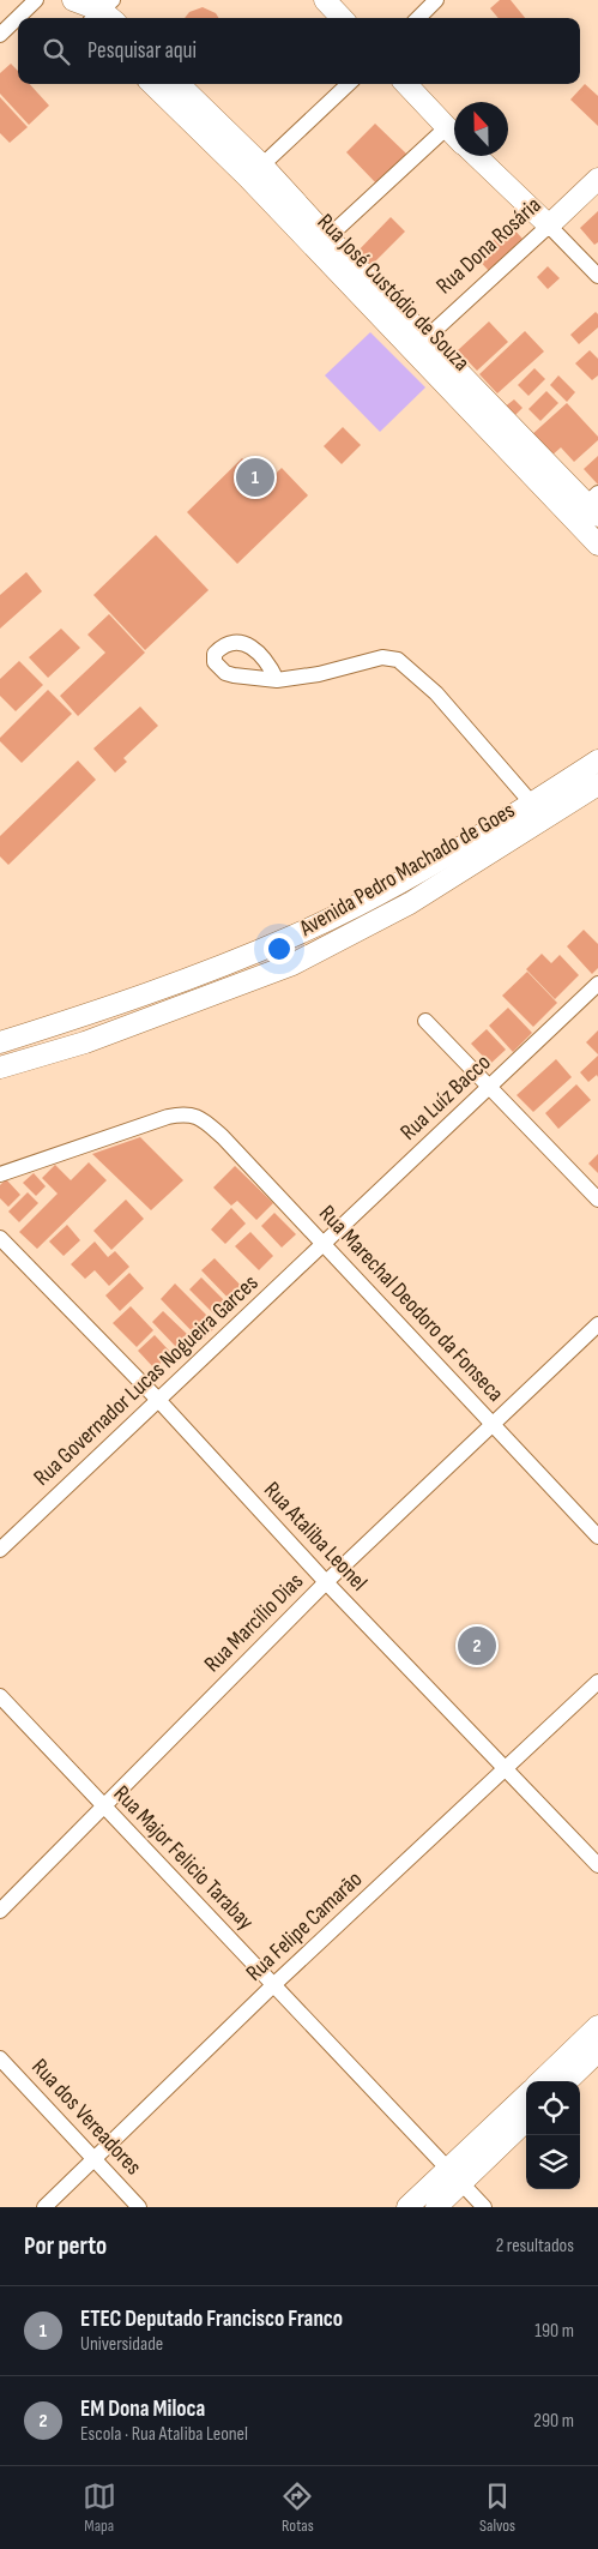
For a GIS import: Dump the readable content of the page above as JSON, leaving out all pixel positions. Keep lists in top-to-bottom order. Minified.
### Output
{"streets":{"street":["Rua Dona Rosária","Rua José Custódio de Souza","Avenida Pedro Machado de Goes","Rua Luíz Bacco","Rua Marechal Deodoro da Fonseca","Rua Governador Lucas Nogueira Garces","Rua Ataliba Leonel","Rua Marcílio Dias","Rua Major Felicio Tarabay","Rua Felipe Camarão","Rua dos Vereadores"]},"crossings":[["Rua Dona Rosária","Rua José Custódio de Souza"],["Rua Luíz Bacco","Rua Marechal Deodoro da Fonseca"],["Rua Luíz Bacco","Rua Governador Lucas Nogueira Garces"],["Rua Marechal Deodoro da Fonseca","Rua Governador Lucas Nogueira Garces"],["Rua Marechal Deodoro da Fonseca","Rua Marcílio Dias"],["Rua Governador Lucas Nogueira Garces","Rua Ataliba Leonel"],["Rua Ataliba Leonel","Rua Marcílio Dias"],["Rua Ataliba Leonel","Rua Felipe Camarão"],["Rua Marcílio Dias","Rua Major Felicio Tarabay"],["Rua Major Felicio Tarabay","Rua Felipe Camarão"],["Rua Felipe Camarão","Rua dos Vereadores"]],"north":"top","page":{"search":"Pesquisar aqui","pins":["1","2"],"heading":["Por perto","2 resultados"],"list":[{"mark":"1","name":"ETEC Deputado Francisco Franco","note":"Universidade","value":"190 m"},{"mark":"2","name":"EM Dona Miloca","note":"Escola · Rua Ataliba Leonel","value":"290 m"}],"nav":["Mapa","Rotas","Salvos"]}}
